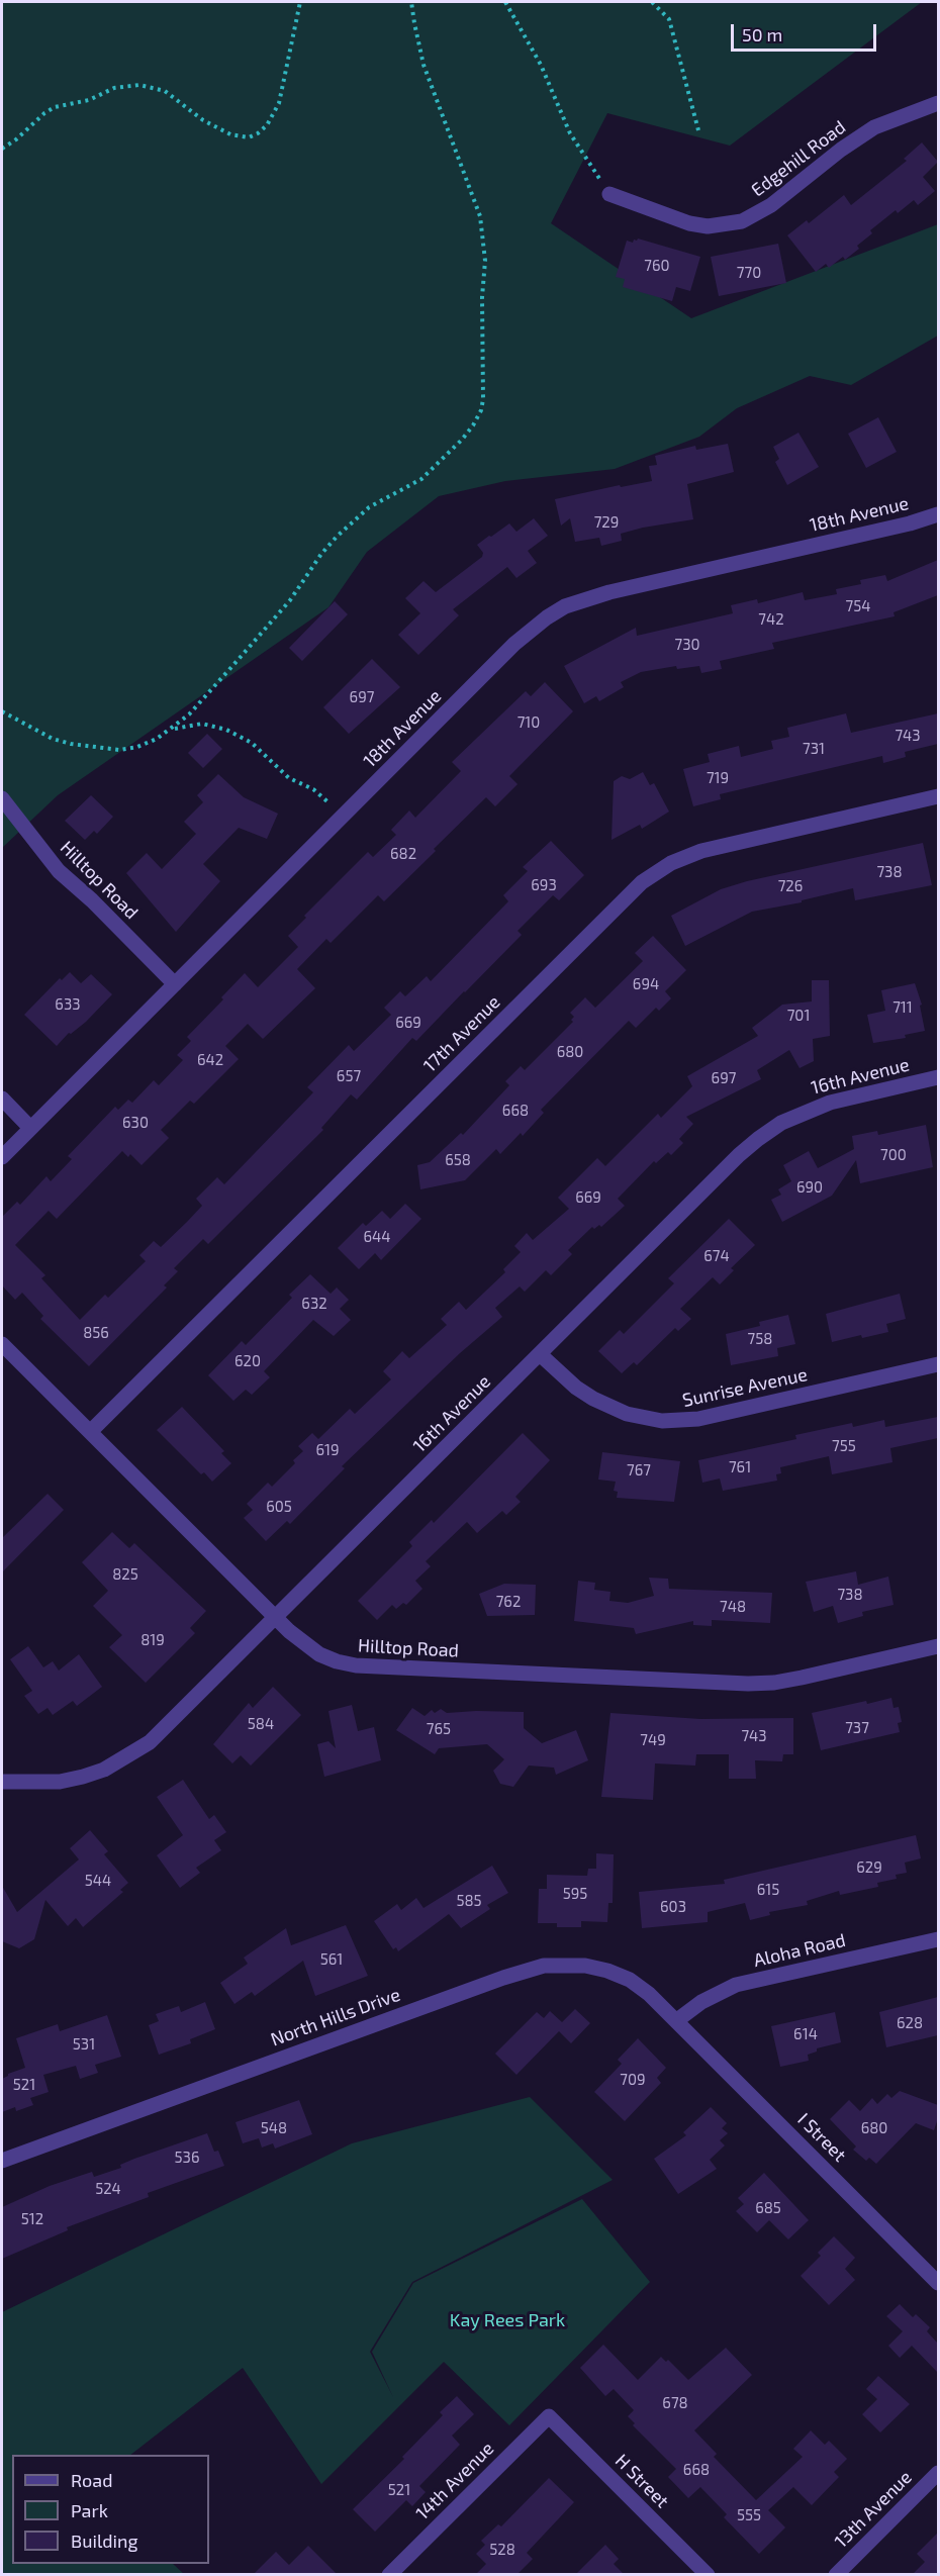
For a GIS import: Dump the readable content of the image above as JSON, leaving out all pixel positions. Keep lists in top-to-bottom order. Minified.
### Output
{"streets":{"street":["Edgehill Road","18th Avenue","Hilltop Road","17th Avenue","16th Avenue","Sunrise Avenue","Aloha Road","North Hills Drive","I Street","14th Avenue","H Street","13th Avenue"]},"crossings":[["18th Avenue","Hilltop Road"],["Hilltop Road","17th Avenue"],["Hilltop Road","16th Avenue"],["16th Avenue","Sunrise Avenue"],["Aloha Road","North Hills Drive"],["Aloha Road","I Street"],["North Hills Drive","I Street"],["14th Avenue","H Street"]],"parks":["Kay Rees Park"],"house_numbers":["760","770","729","754","742","730","697","710","743","731","719","682","738","693","726","694","633","711","701","669","680","642","657","697","668","630","700","658","690","669","644","674","632","856","758","620","755","619","761","767","605","825","738","762","748","819","584","737","765","743","749","629","544","615","595","585","603","561","628","614","531","709","521","548","680","536","524","685","512","678","668","521","555","528"],"legend":["Road","Park","Building"],"scale_bar":"50 m"}
